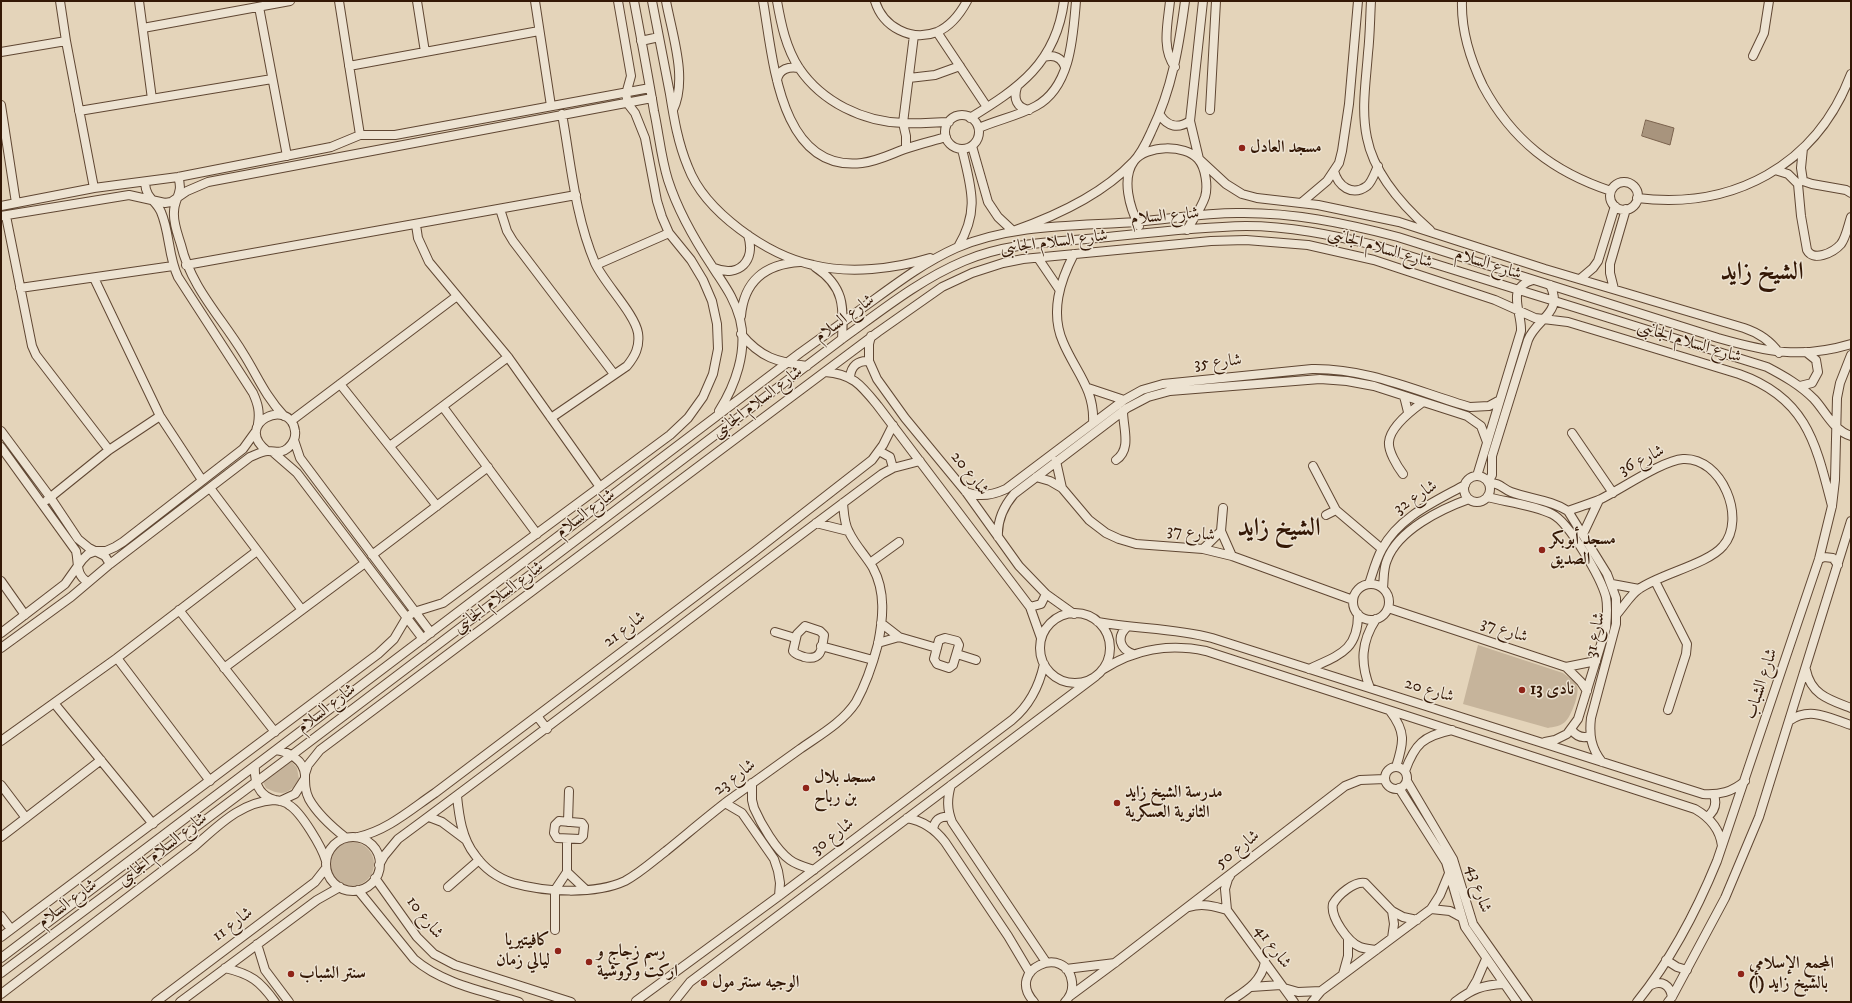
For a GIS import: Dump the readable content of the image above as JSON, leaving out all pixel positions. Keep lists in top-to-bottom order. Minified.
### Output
{"streets":{"street":["شارع السلام","شارع السلام الجانبى","شارع 35","شارع 36","شارع 20","شارع 32","شارع 37","شارع 21","شارع 31","شارع الشباب","شارع 23","شارع 30","شارع 50","شارع 43","شارع 10","شارع 11","شارع 41"]},"crossings":[["شارع السلام","شارع السلام الجانبى"],["شارع السلام","شارع الشباب"],["شارع السلام الجانبى","شارع 20"],["شارع السلام الجانبى","شارع الشباب"],["شارع 35","شارع 20"],["شارع 35","شارع 37"],["شارع 36","شارع 31"],["شارع 20","شارع 21"],["شارع 20","شارع 31"],["شارع 20","شارع الشباب"],["شارع 20","شارع 30"],["شارع 32","شارع 37"],["شارع 32","شارع 31"],["شارع 37","شارع 31"],["شارع 21","شارع 23"],["شارع 21","شارع 10"],["شارع 21","شارع 11"],["شارع 50","شارع 43"],["شارع 10","شارع 11"]],"districts":["الشيخ زايد","الشيخ زايد"],"places":["مسجد العادل","مسجد أبوبكر الصديق","نادى 13","مسجد بلال بن رباح","مدرسة الشيخ زايد الثانوية العسكرية","كافيتيريا ليالي زمان","رسم زجاج و اركت وكروشية","سنتر الشباب","المجمع الإسلامي (أ) بالشيخ زايد","الوجيه سنتر مول"]}
